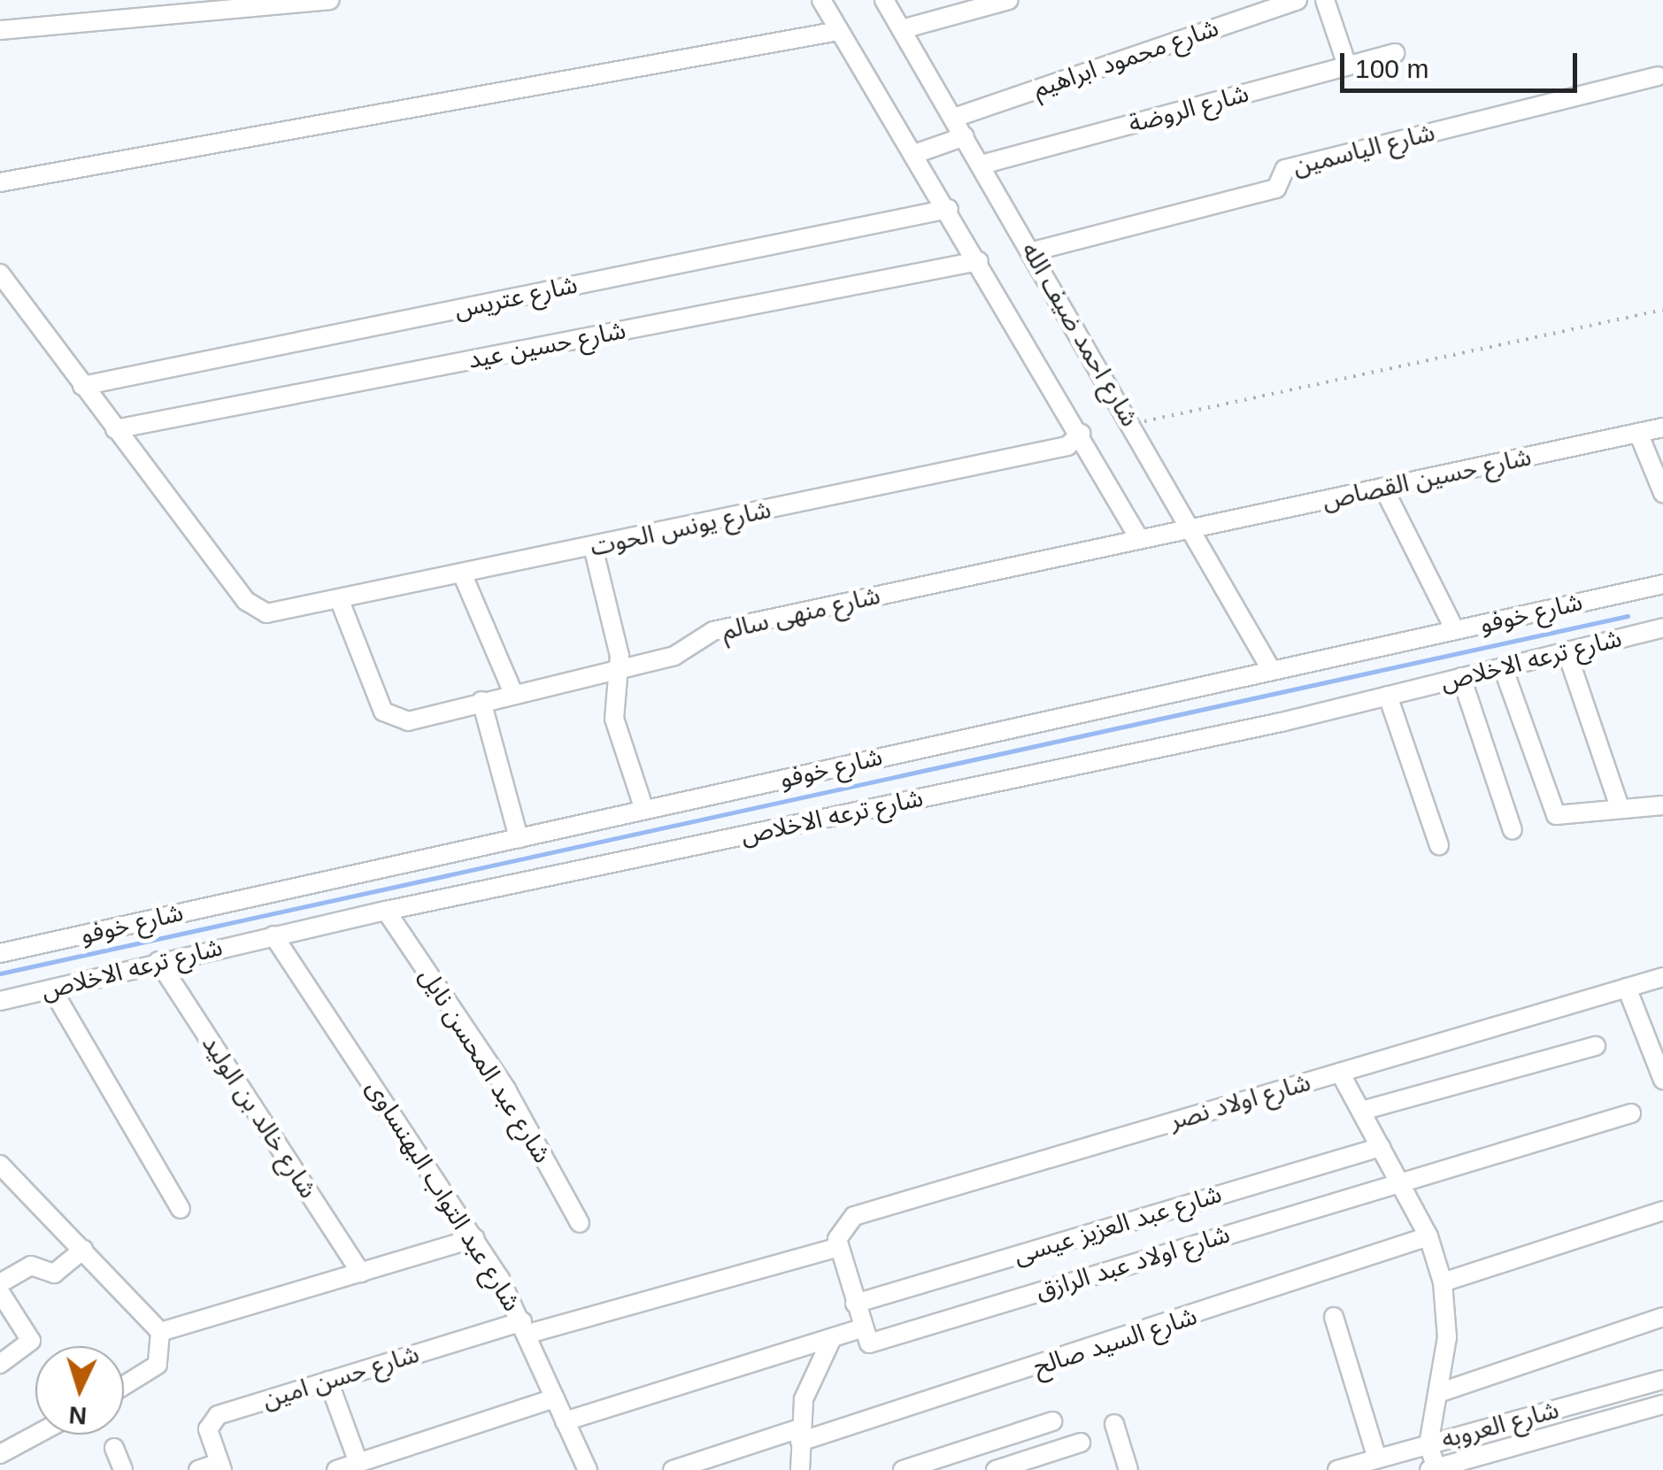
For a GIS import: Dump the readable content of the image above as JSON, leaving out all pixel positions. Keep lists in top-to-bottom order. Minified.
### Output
{"streets":{"street":["شارع محمود ابراهيم","شارع الروضة","شارع الياسمين","شارع عتريس","شارع احمد ضيف الله","شارع حسين عيد","شارع حسين القصاص","شارع يونس الحوت","شارع منهى سالم","شارع خوفو","شارع ترعه الاخلاص","شارع عبد المحسن نايل","شارع اولاد نصر","شارع خالد بن الوليد","شارع عبد التواب البهنساوى","شارع عبد العزيز عيسى","شارع اولاد عبد الرازق","شارع السيد صالح","شارع حسن امين","شارع العروبه"]},"crossings":[["شارع محمود ابراهيم","شارع احمد ضيف الله"],["شارع الروضة","شارع احمد ضيف الله"],["شارع الياسمين","شارع احمد ضيف الله"],["شارع عتريس","شارع احمد ضيف الله"],["شارع احمد ضيف الله","شارع حسين عيد"],["شارع احمد ضيف الله","شارع حسين القصاص"],["شارع احمد ضيف الله","شارع يونس الحوت"],["شارع احمد ضيف الله","شارع منهى سالم"],["شارع احمد ضيف الله","شارع خوفو"],["شارع حسين عيد","شارع يونس الحوت"],["شارع حسين القصاص","شارع منهى سالم"],["شارع يونس الحوت","شارع منهى سالم"],["شارع ترعه الاخلاص","شارع عبد المحسن نايل"],["شارع ترعه الاخلاص","شارع خالد بن الوليد"],["شارع ترعه الاخلاص","شارع عبد التواب البهنساوى"],["شارع اولاد نصر","شارع حسن امين"],["شارع عبد التواب البهنساوى","شارع اولاد عبد الرازق"],["شارع عبد التواب البهنساوى","شارع حسن امين"]],"scale_bar":"100 m","north":"bottom"}
